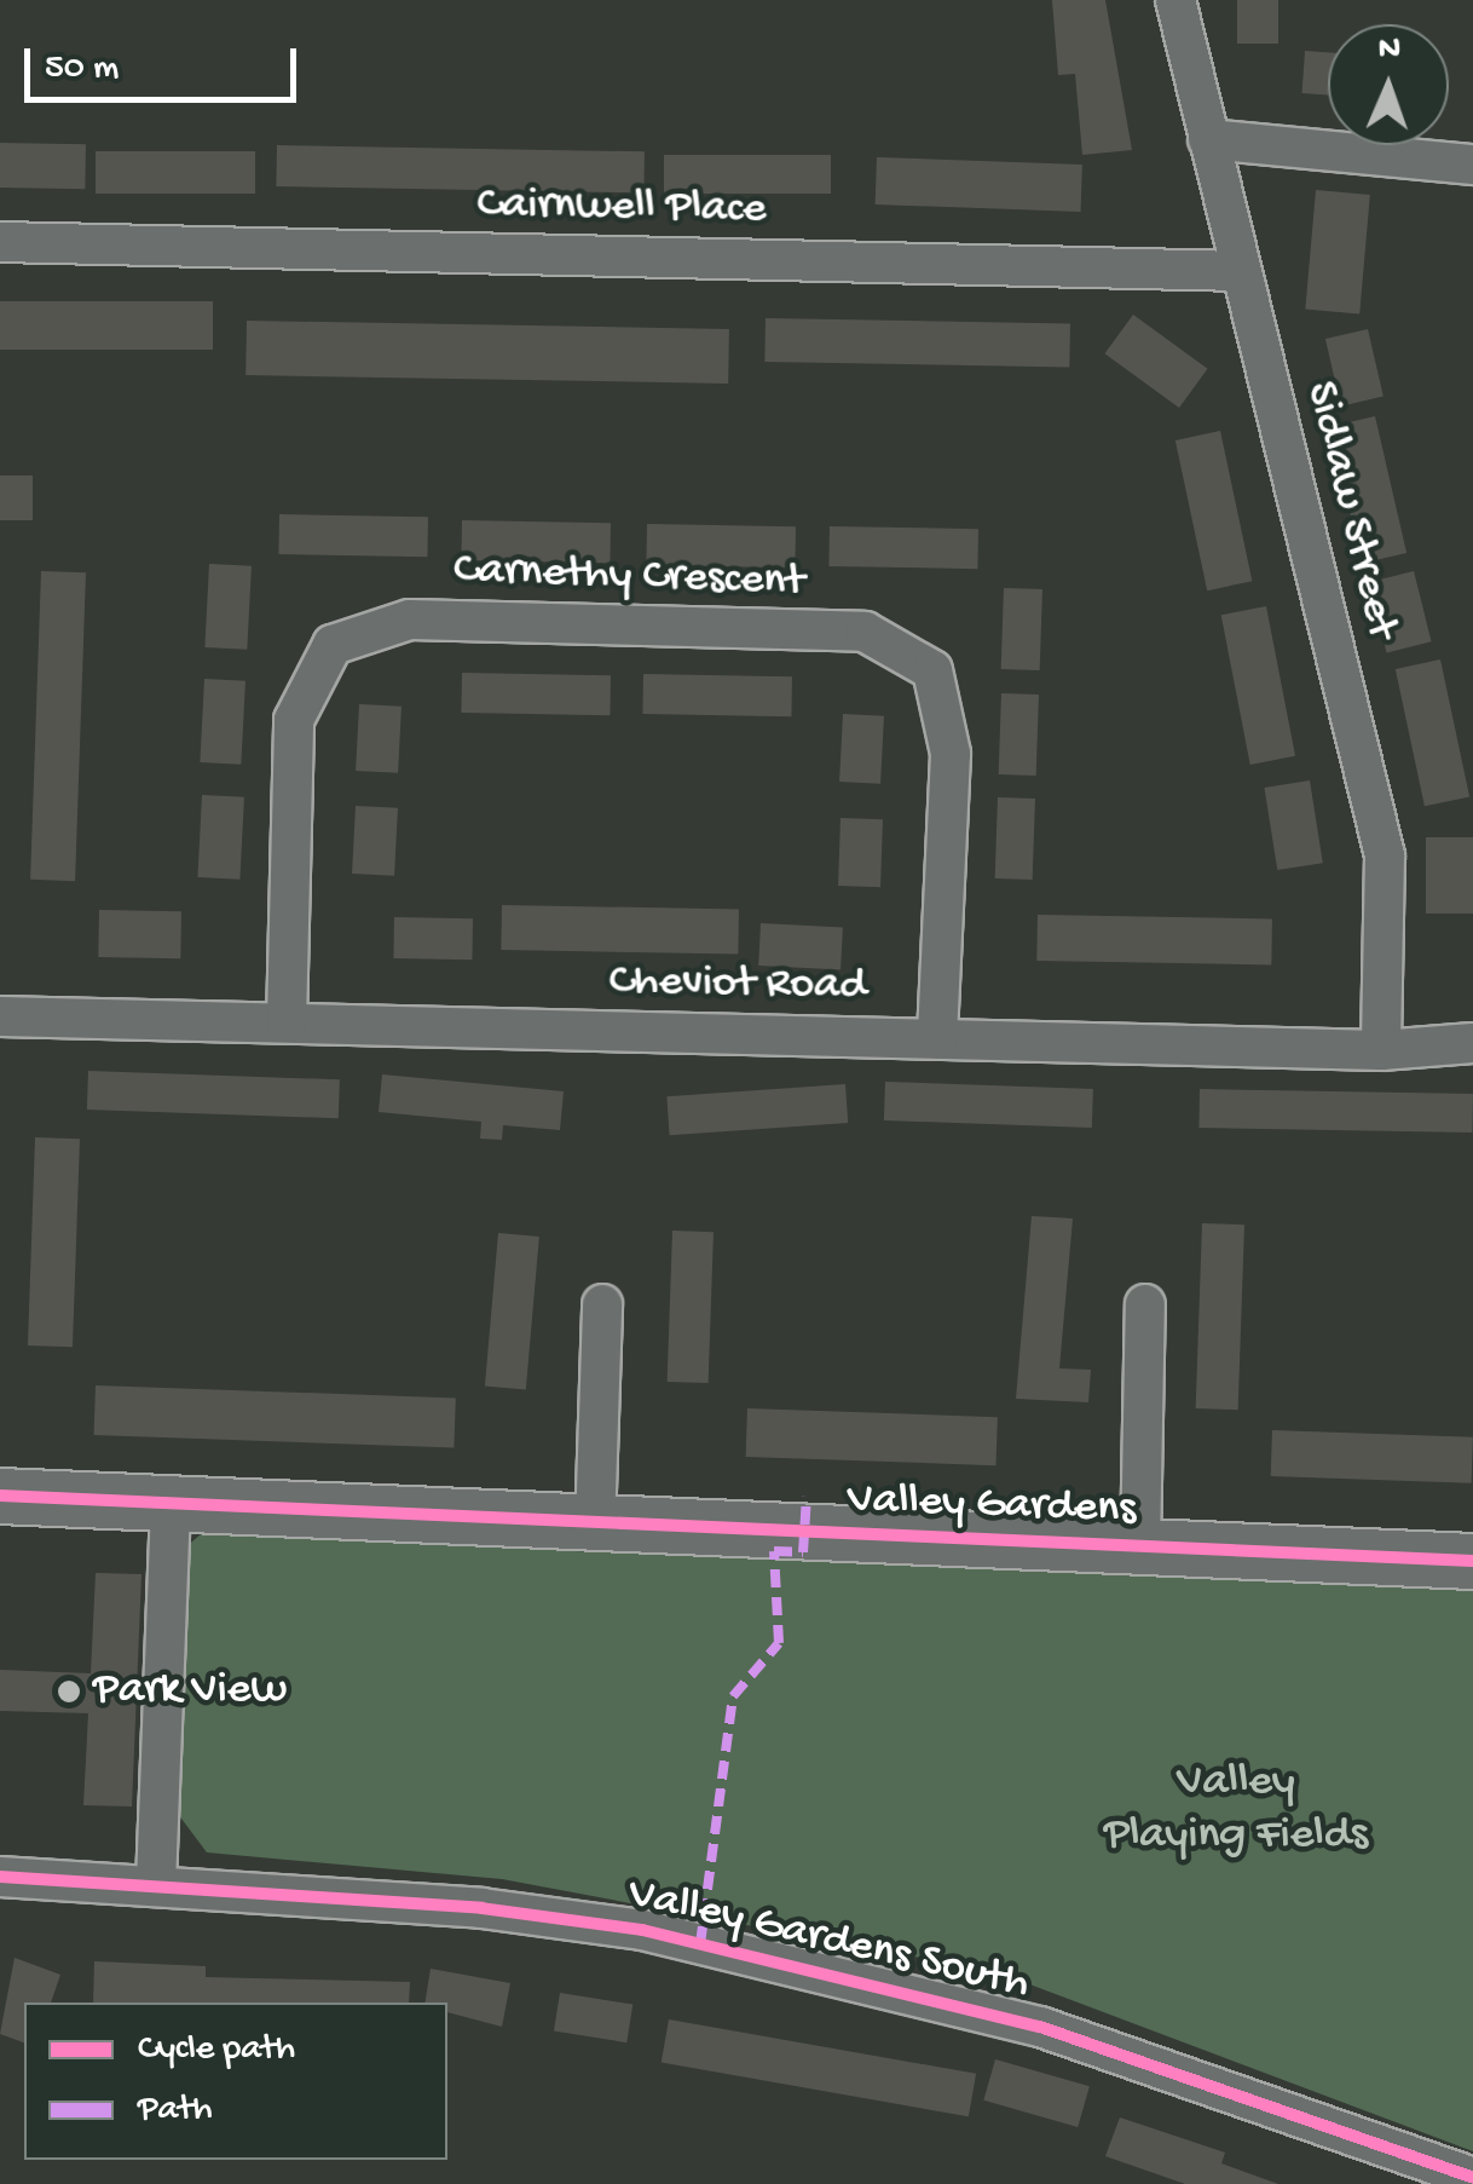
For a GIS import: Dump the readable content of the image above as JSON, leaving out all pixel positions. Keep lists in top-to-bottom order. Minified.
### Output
{"streets":{"street":["Cairnwell Place","Sidlaw Street","Carnethy Crescent","Cheviot Road","Valley Gardens","Valley Gardens South"]},"crossings":[["Cairnwell Place","Sidlaw Street"],["Sidlaw Street","Cheviot Road"],["Carnethy Crescent","Cheviot Road"]],"parks":["Valley Playing Fields"],"places":["Park View"],"legend":["Cycle path","Path"],"scale_bar":"50 m","north":"top"}
